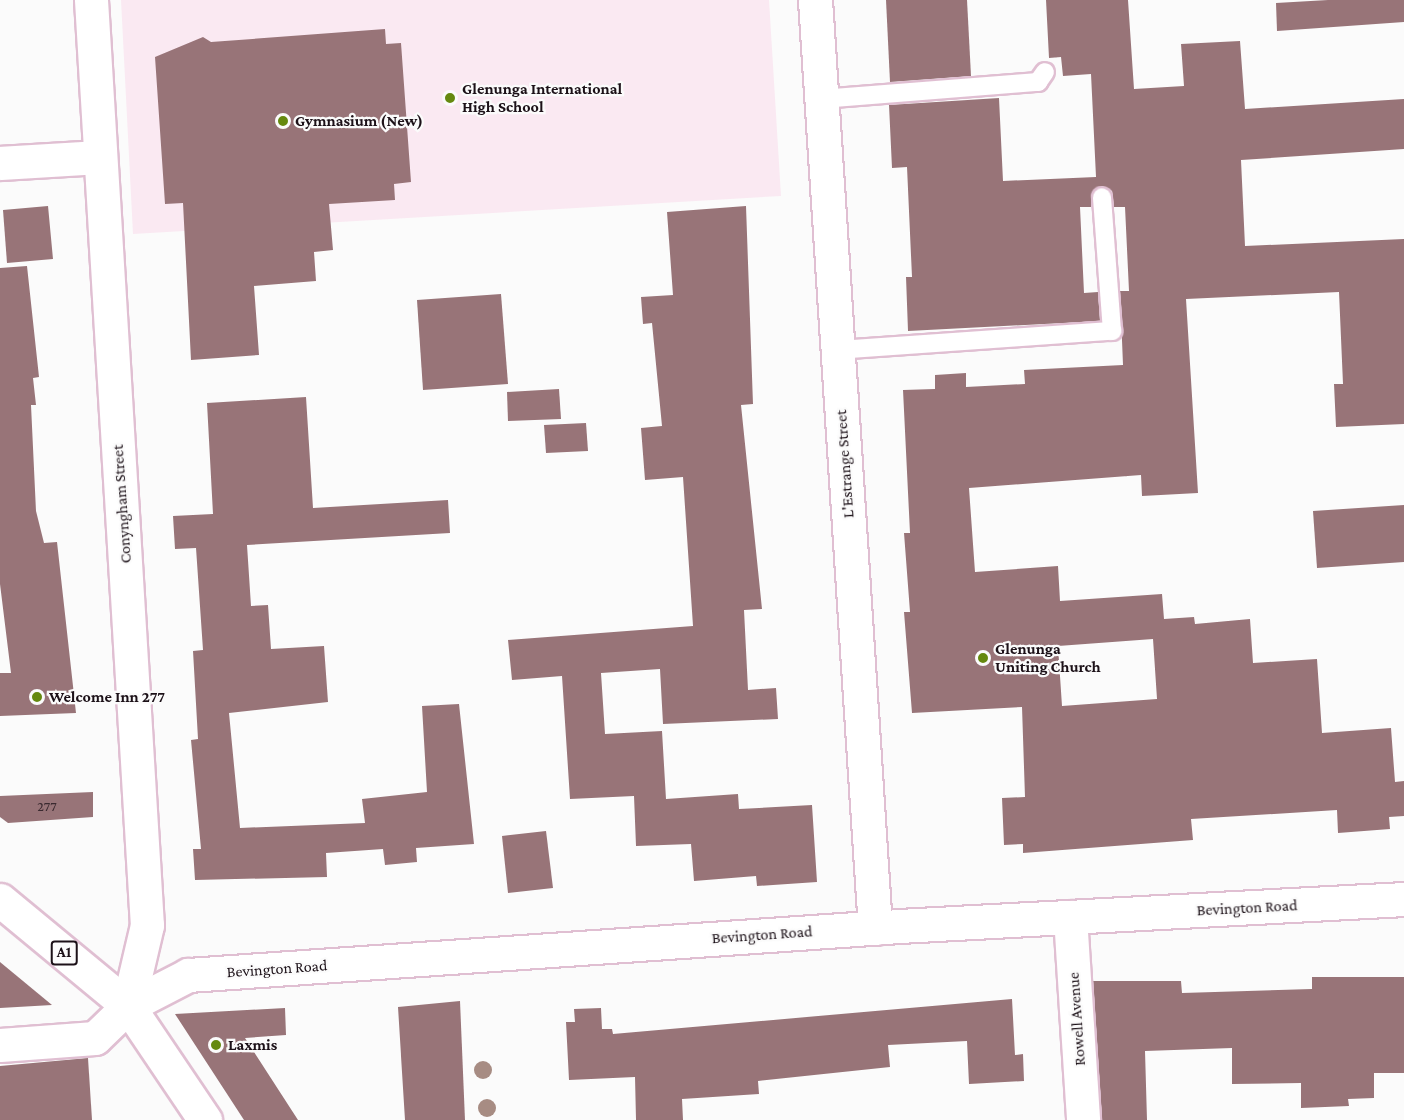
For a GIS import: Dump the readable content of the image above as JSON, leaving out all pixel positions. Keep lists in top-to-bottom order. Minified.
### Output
{"streets":{"main road":["L'Estrange Street","Conyngham Street","Bevington Road","A1","Rowell Avenue"]},"crossings":[["L'Estrange Street","Bevington Road"],["Conyngham Street","Bevington Road"],["Conyngham Street","A1"],["Bevington Road","A1"],["Bevington Road","Rowell Avenue"]],"places":["Glenunga International High School","Gymnasium (New)","Glenunga Uniting Church","Welcome Inn 277","Laxmis"],"house_numbers":["277"]}
